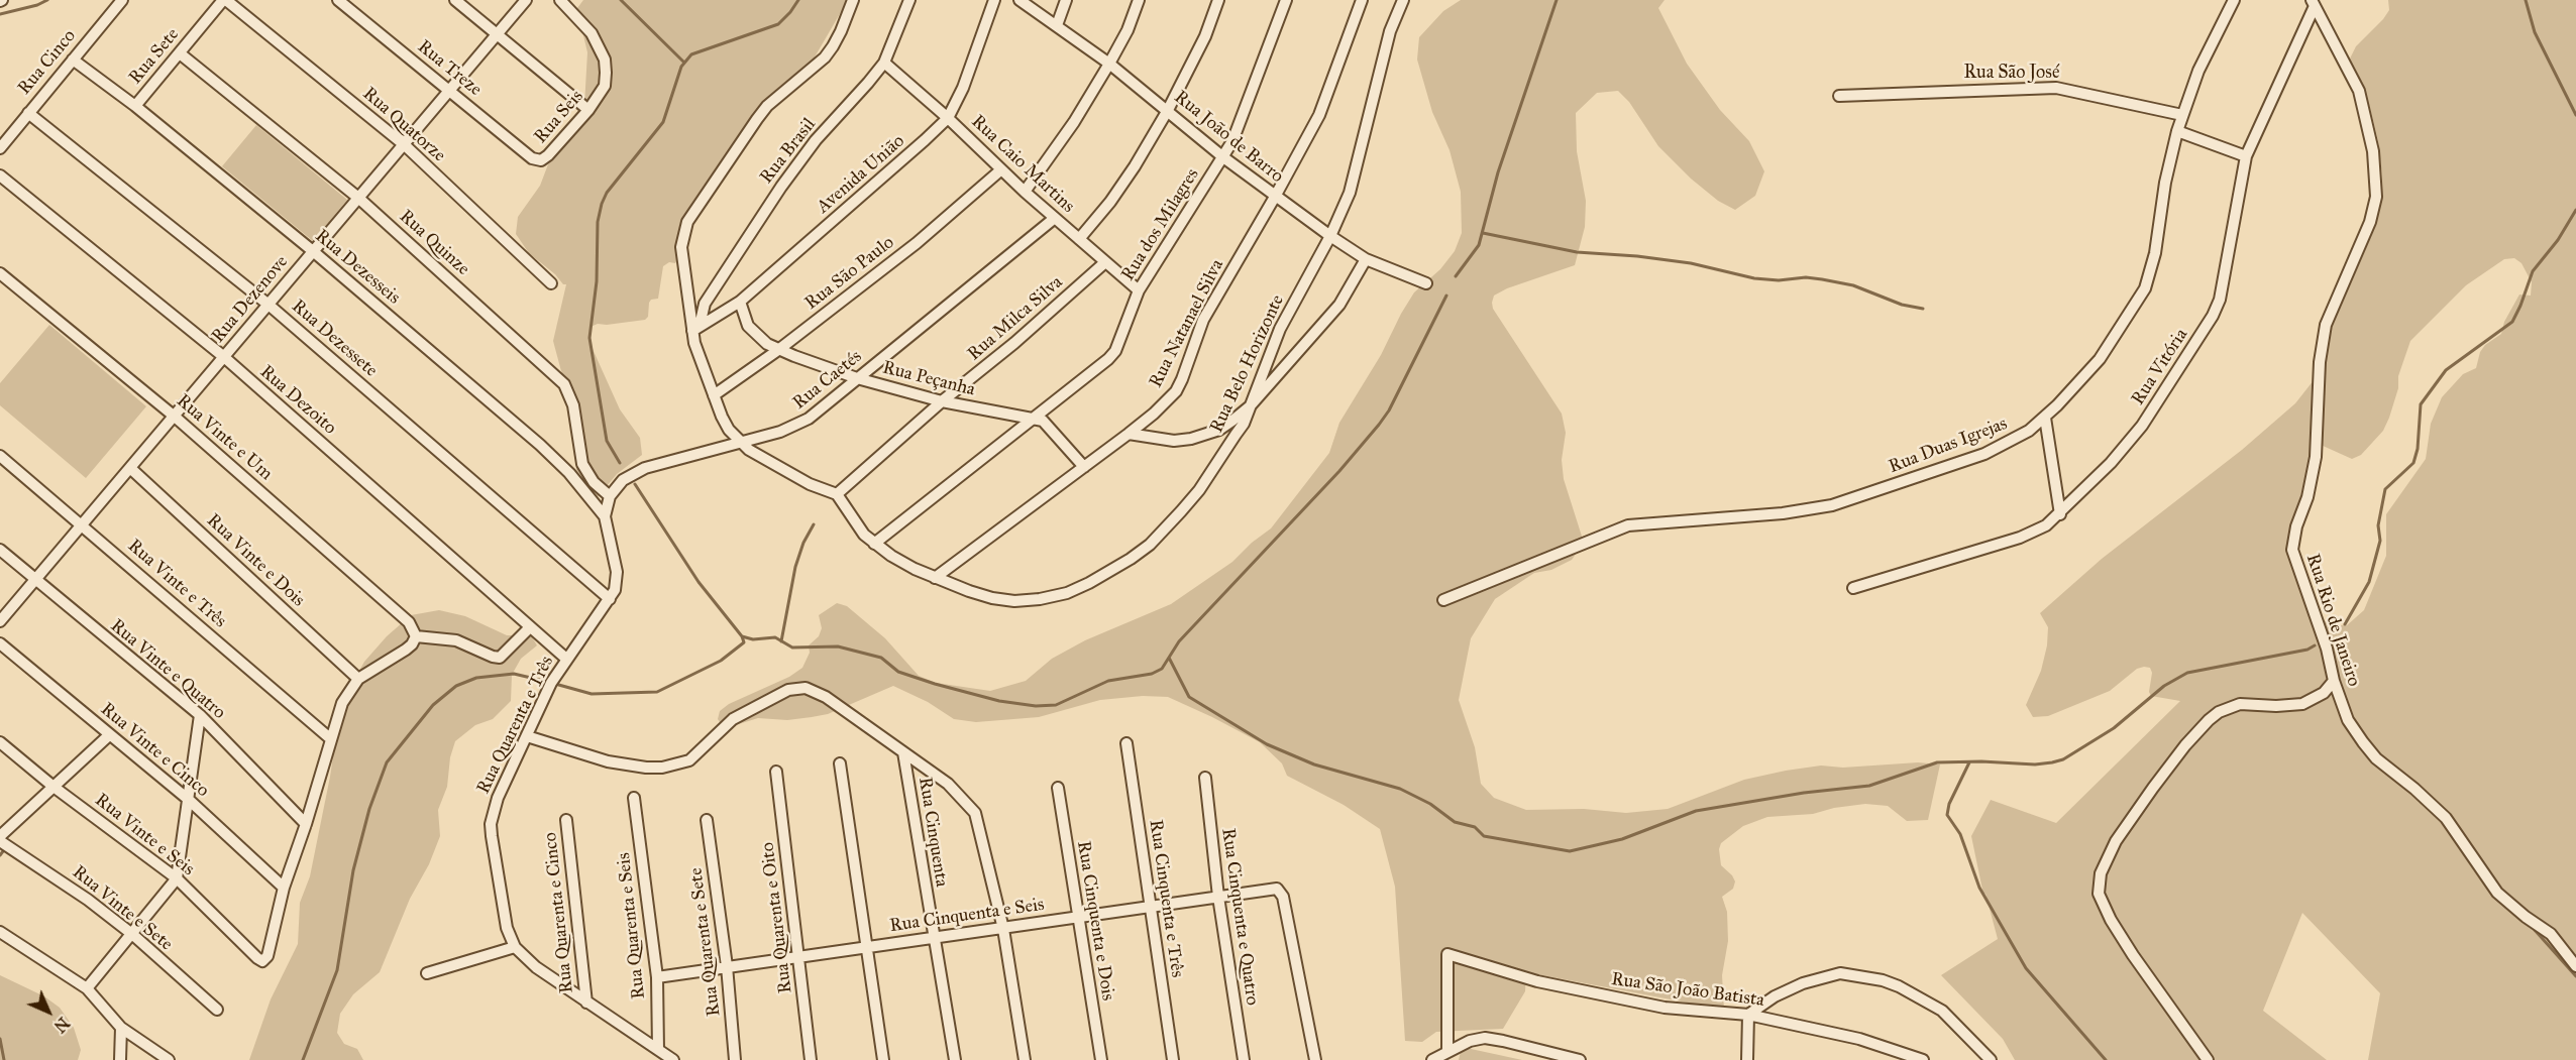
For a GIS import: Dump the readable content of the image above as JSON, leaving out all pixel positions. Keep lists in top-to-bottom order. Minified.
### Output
{"streets":{"street":["Rua Sete","Rua Cinco","Rua Treze","Rua São José","Rua Seis","Rua Quatorze","Rua João de Barro","Rua Brasil","Rua Caio Martins","Avenida União","Rua dos Milagres","Rua Quinze","Rua Dezesseis","Rua São Paulo","Rua Dezenove","Rua Milca Silva","Rua Natanael Silva","Rua Dezessete","Rua Belo Horizonte","Rua Vitória","Rua Peçanha","Rua Caetés","Rua Dezoito","Rua Vinte e Um","Rua Duas Igrejas","Rua Vinte e Dois","Rua Vinte e Três","Rua Rio de Janeiro","Rua Vinte e Quatro","Rua Quarenta e Três","Rua Vinte e Cinco","Rua Cinquenta","Rua Vinte e Seis","Rua Cinquenta e Três","Rua Vinte e Sete","Rua Quarenta e Cinco","Rua Cinquenta e Seis","Rua Cinquenta e Quatro","Rua Quarenta e Oito","Rua Cinquenta e Dois","Rua Quarenta e Seis","Rua Quarenta e Sete","Rua São João Batista"]},"crossings":[["Rua Sete","Rua Quatorze"],["Rua Sete","Rua Quinze"],["Rua Sete","Rua Dezesseis"],["Rua Cinco","Rua Dezesseis"],["Rua Cinco","Rua Dezessete"],["Rua Treze","Rua Seis"],["Rua Treze","Rua Dezenove"],["Rua São José","Rua Duas Igrejas"],["Rua Quatorze","Rua Dezenove"],["Rua João de Barro","Rua dos Milagres"],["Rua João de Barro","Rua Natanael Silva"],["Rua João de Barro","Rua Belo Horizonte"],["Rua Brasil","Rua Caio Martins"],["Rua Brasil","Avenida União"],["Rua Caio Martins","Avenida União"],["Rua Caio Martins","Rua dos Milagres"],["Rua Caio Martins","Rua São Paulo"],["Rua Caio Martins","Rua Milca Silva"],["Rua Caio Martins","Rua Caetés"],["Avenida União","Rua Peçanha"],["Rua dos Milagres","Rua Belo Horizonte"],["Rua dos Milagres","Rua Peçanha"],["Rua Quinze","Rua Dezenove"],["Rua Quinze","Rua Caetés"],["Rua Dezesseis","Rua Dezenove"],["Rua Dezesseis","Rua Caetés"],["Rua Dezesseis","Rua Quarenta e Três"],["Rua São Paulo","Rua Peçanha"],["Rua Dezenove","Rua Dezessete"],["Rua Dezenove","Rua Dezoito"],["Rua Dezenove","Rua Vinte e Um"],["Rua Dezenove","Rua Vinte e Dois"],["Rua Dezenove","Rua Vinte e Três"],["Rua Dezenove","Rua Vinte e Quatro"],["Rua Milca Silva","Rua Belo Horizonte"],["Rua Milca Silva","Rua Peçanha"],["Rua Natanael Silva","Rua Belo Horizonte"],["Rua Natanael Silva","Rua Peçanha"],["Rua Dezessete","Rua Quarenta e Três"],["Rua Vitória","Rua Rio de Janeiro"],["Rua Peçanha","Rua Caetés"],["Rua Caetés","Rua Quarenta e Três"],["Rua Dezoito","Rua Quarenta e Três"],["Rua Quarenta e Três","Rua Quarenta e Cinco"],["Rua Quarenta e Três","Rua Quarenta e Seis"],["Rua Vinte e Cinco","Rua Vinte e Seis"],["Rua Cinquenta","Rua Cinquenta e Seis"],["Rua Cinquenta e Três","Rua Cinquenta e Seis"],["Rua Cinquenta e Seis","Rua Cinquenta e Quatro"],["Rua Cinquenta e Seis","Rua Quarenta e Oito"],["Rua Cinquenta e Seis","Rua Cinquenta e Dois"],["Rua Cinquenta e Seis","Rua Quarenta e Seis"],["Rua Cinquenta e Seis","Rua Quarenta e Sete"]],"north":"bottom right"}
